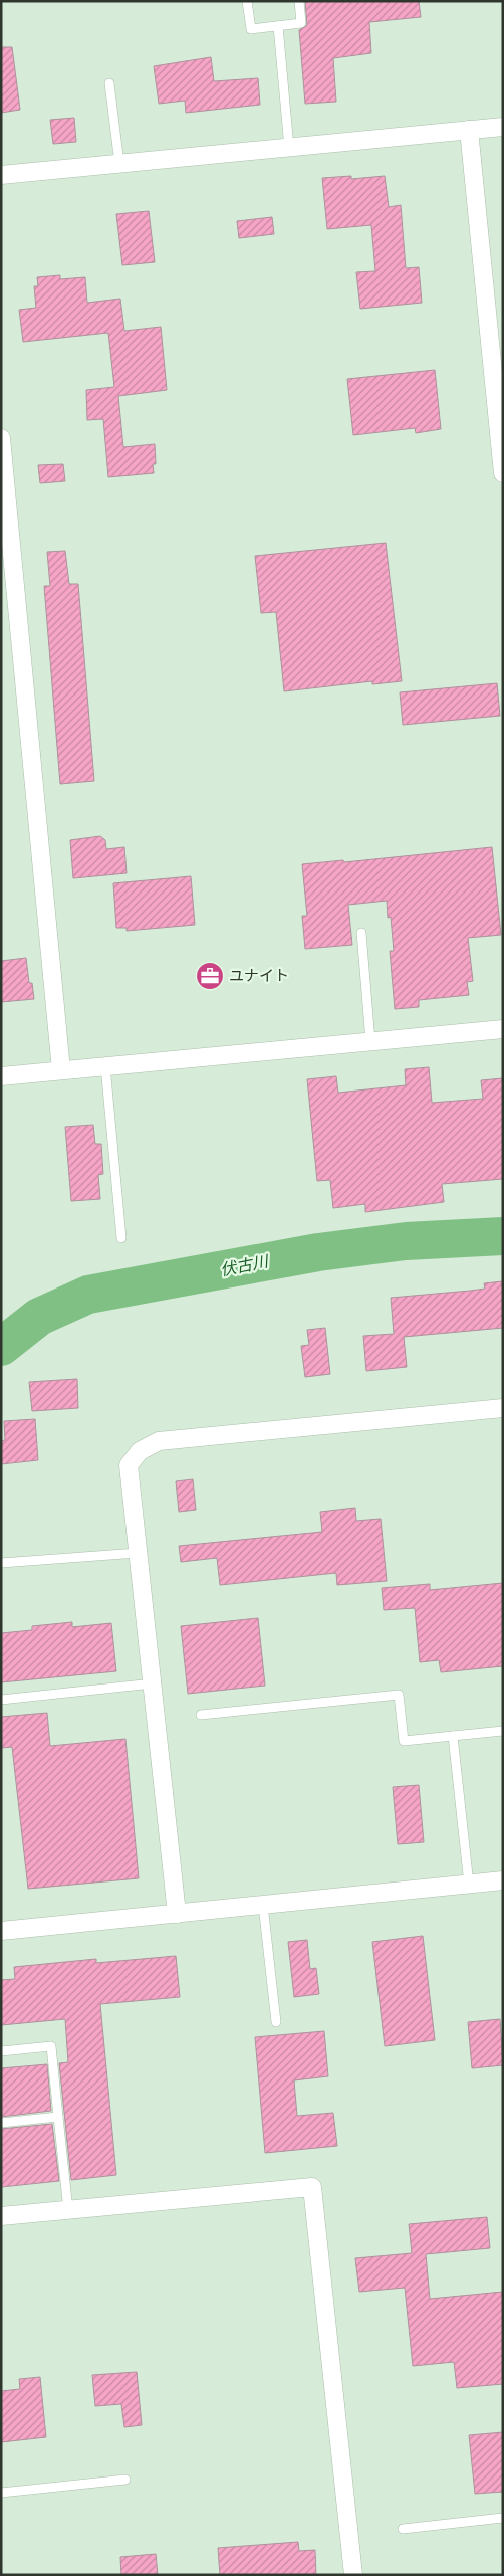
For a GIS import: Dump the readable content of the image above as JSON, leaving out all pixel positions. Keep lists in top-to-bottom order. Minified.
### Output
{"water":["伏古川"],"places":{"office":["ユナイト"]}}
